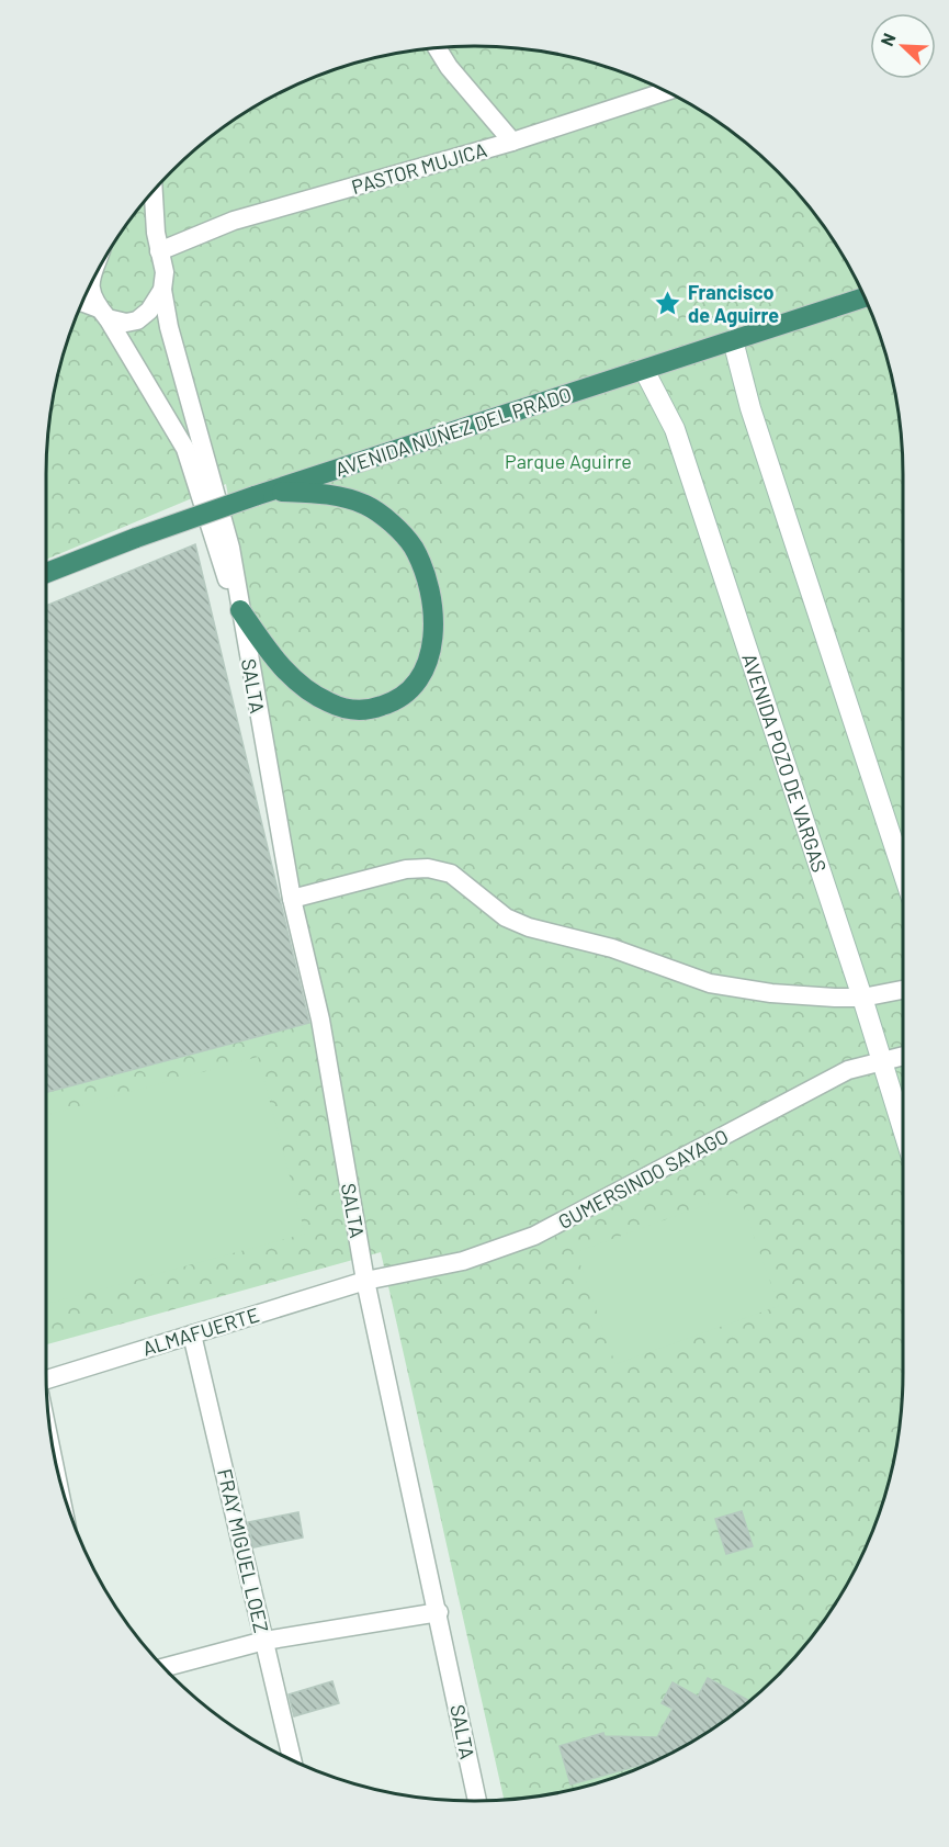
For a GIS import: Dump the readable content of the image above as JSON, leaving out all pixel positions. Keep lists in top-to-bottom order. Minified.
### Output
{"streets":{"highway":["AVENIDA NUÑEZ DEL PRADO"],"main road":["AVENIDA POZO DE VARGAS"],"street":["PASTOR MUJICA","SALTA","GUMERSINDO SAYAGO","ALMAFUERTE","FRAY MIGUEL LOEZ"]},"crossings":[["AVENIDA NUÑEZ DEL PRADO","AVENIDA POZO DE VARGAS"],["SALTA","GUMERSINDO SAYAGO"],["SALTA","ALMAFUERTE"],["AVENIDA POZO DE VARGAS","GUMERSINDO SAYAGO"],["GUMERSINDO SAYAGO","ALMAFUERTE"],["ALMAFUERTE","FRAY MIGUEL LOEZ"]],"parks":["Parque Aguirre"],"places":{"place":["Francisco de Aguirre"]},"north":"top left"}
